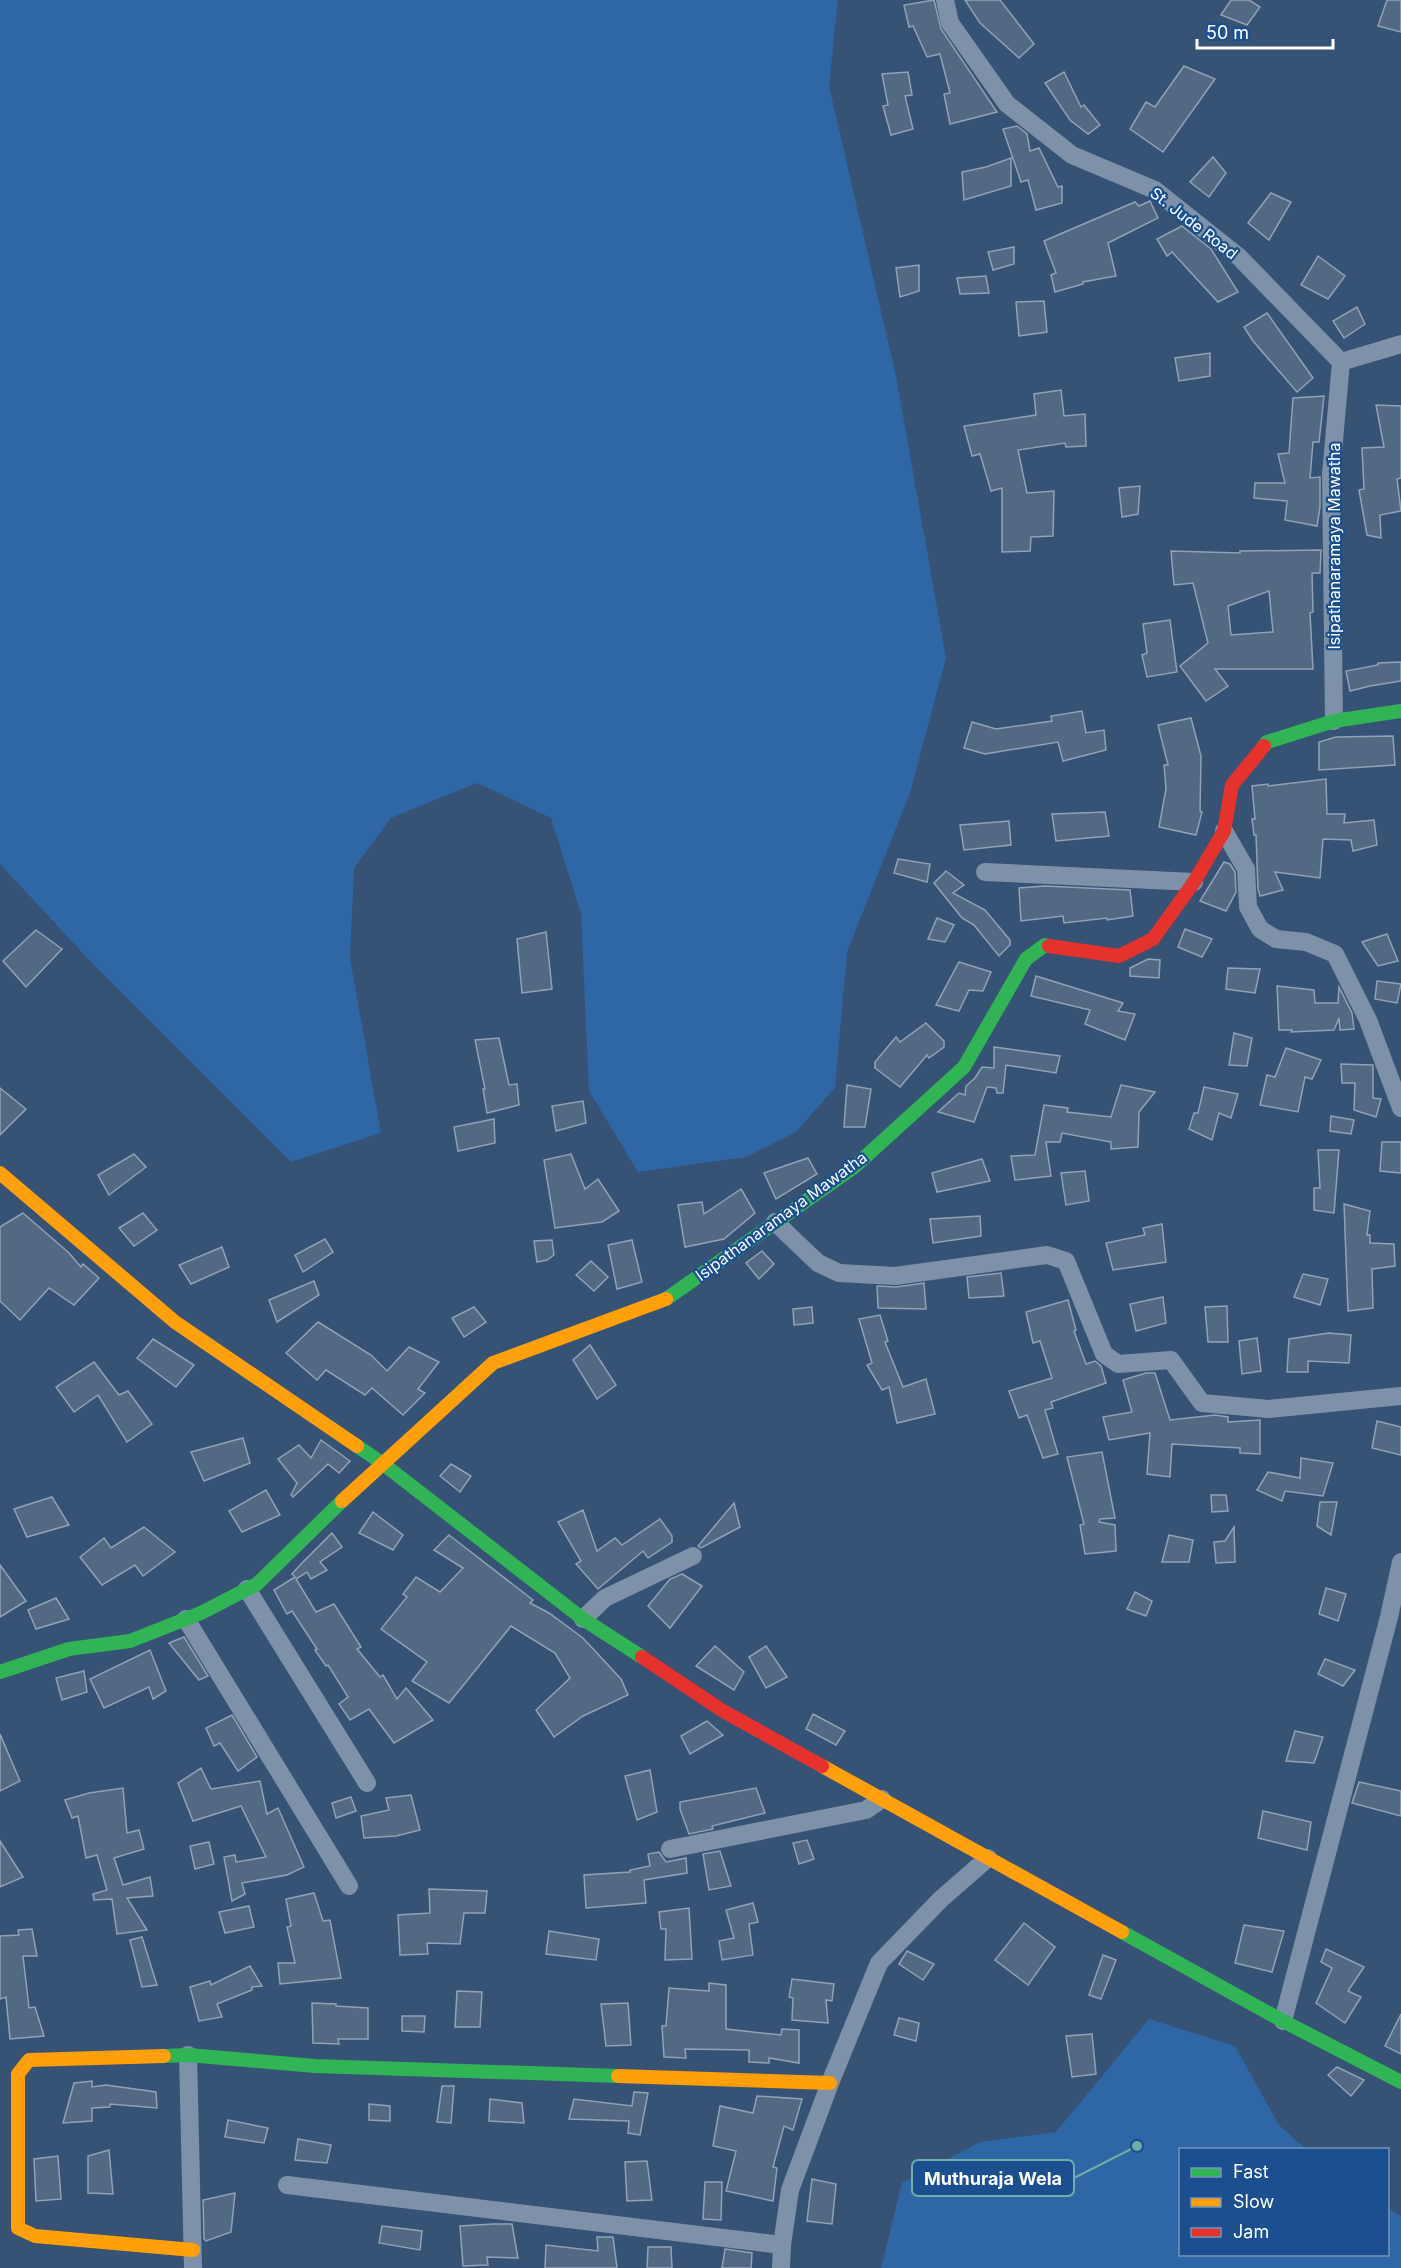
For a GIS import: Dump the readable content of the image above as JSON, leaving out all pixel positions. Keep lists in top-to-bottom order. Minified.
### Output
{"streets":{"street":["St. Jude Road","Isipathanaramaya Mawatha"]},"crossings":[["St. Jude Road","Isipathanaramaya Mawatha"]],"places":["Muthuraja Wela"],"legend":["Fast","Slow","Jam"],"scale_bar":"50 m"}
